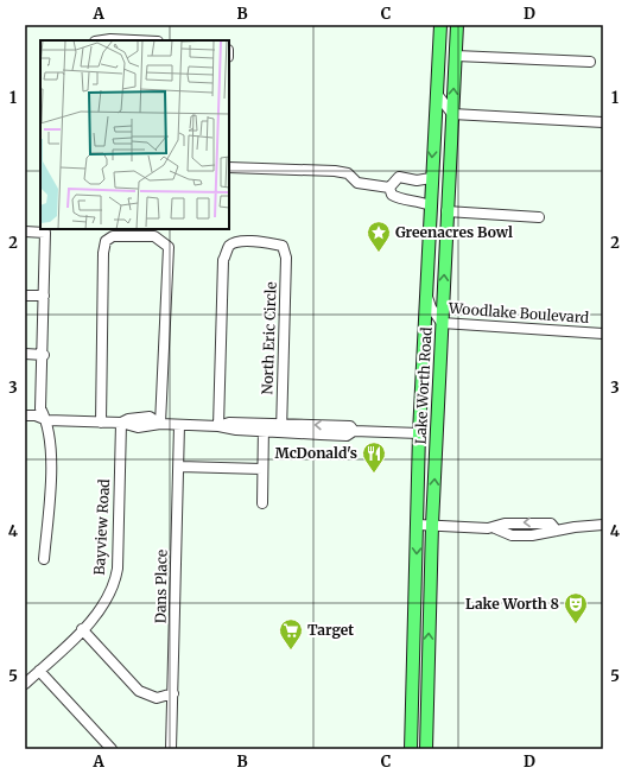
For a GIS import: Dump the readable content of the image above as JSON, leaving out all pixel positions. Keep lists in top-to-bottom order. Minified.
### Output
{"streets":{"main road":["Lake Worth Road"],"street":["Woodlake Boulevard","North Eric Circle","Bayview Road","Dans Place"]},"crossings":[["Woodlake Boulevard","Lake Worth Road"]],"places":{"place":["Greenacres Bowl"],"restaurant":["McDonald's"],"theatre":["Lake Worth 8"],"supermarket":["Target"]},"grid":{"columns":["A","B","C","D"],"rows":["1","2","3","4","5"]}}
